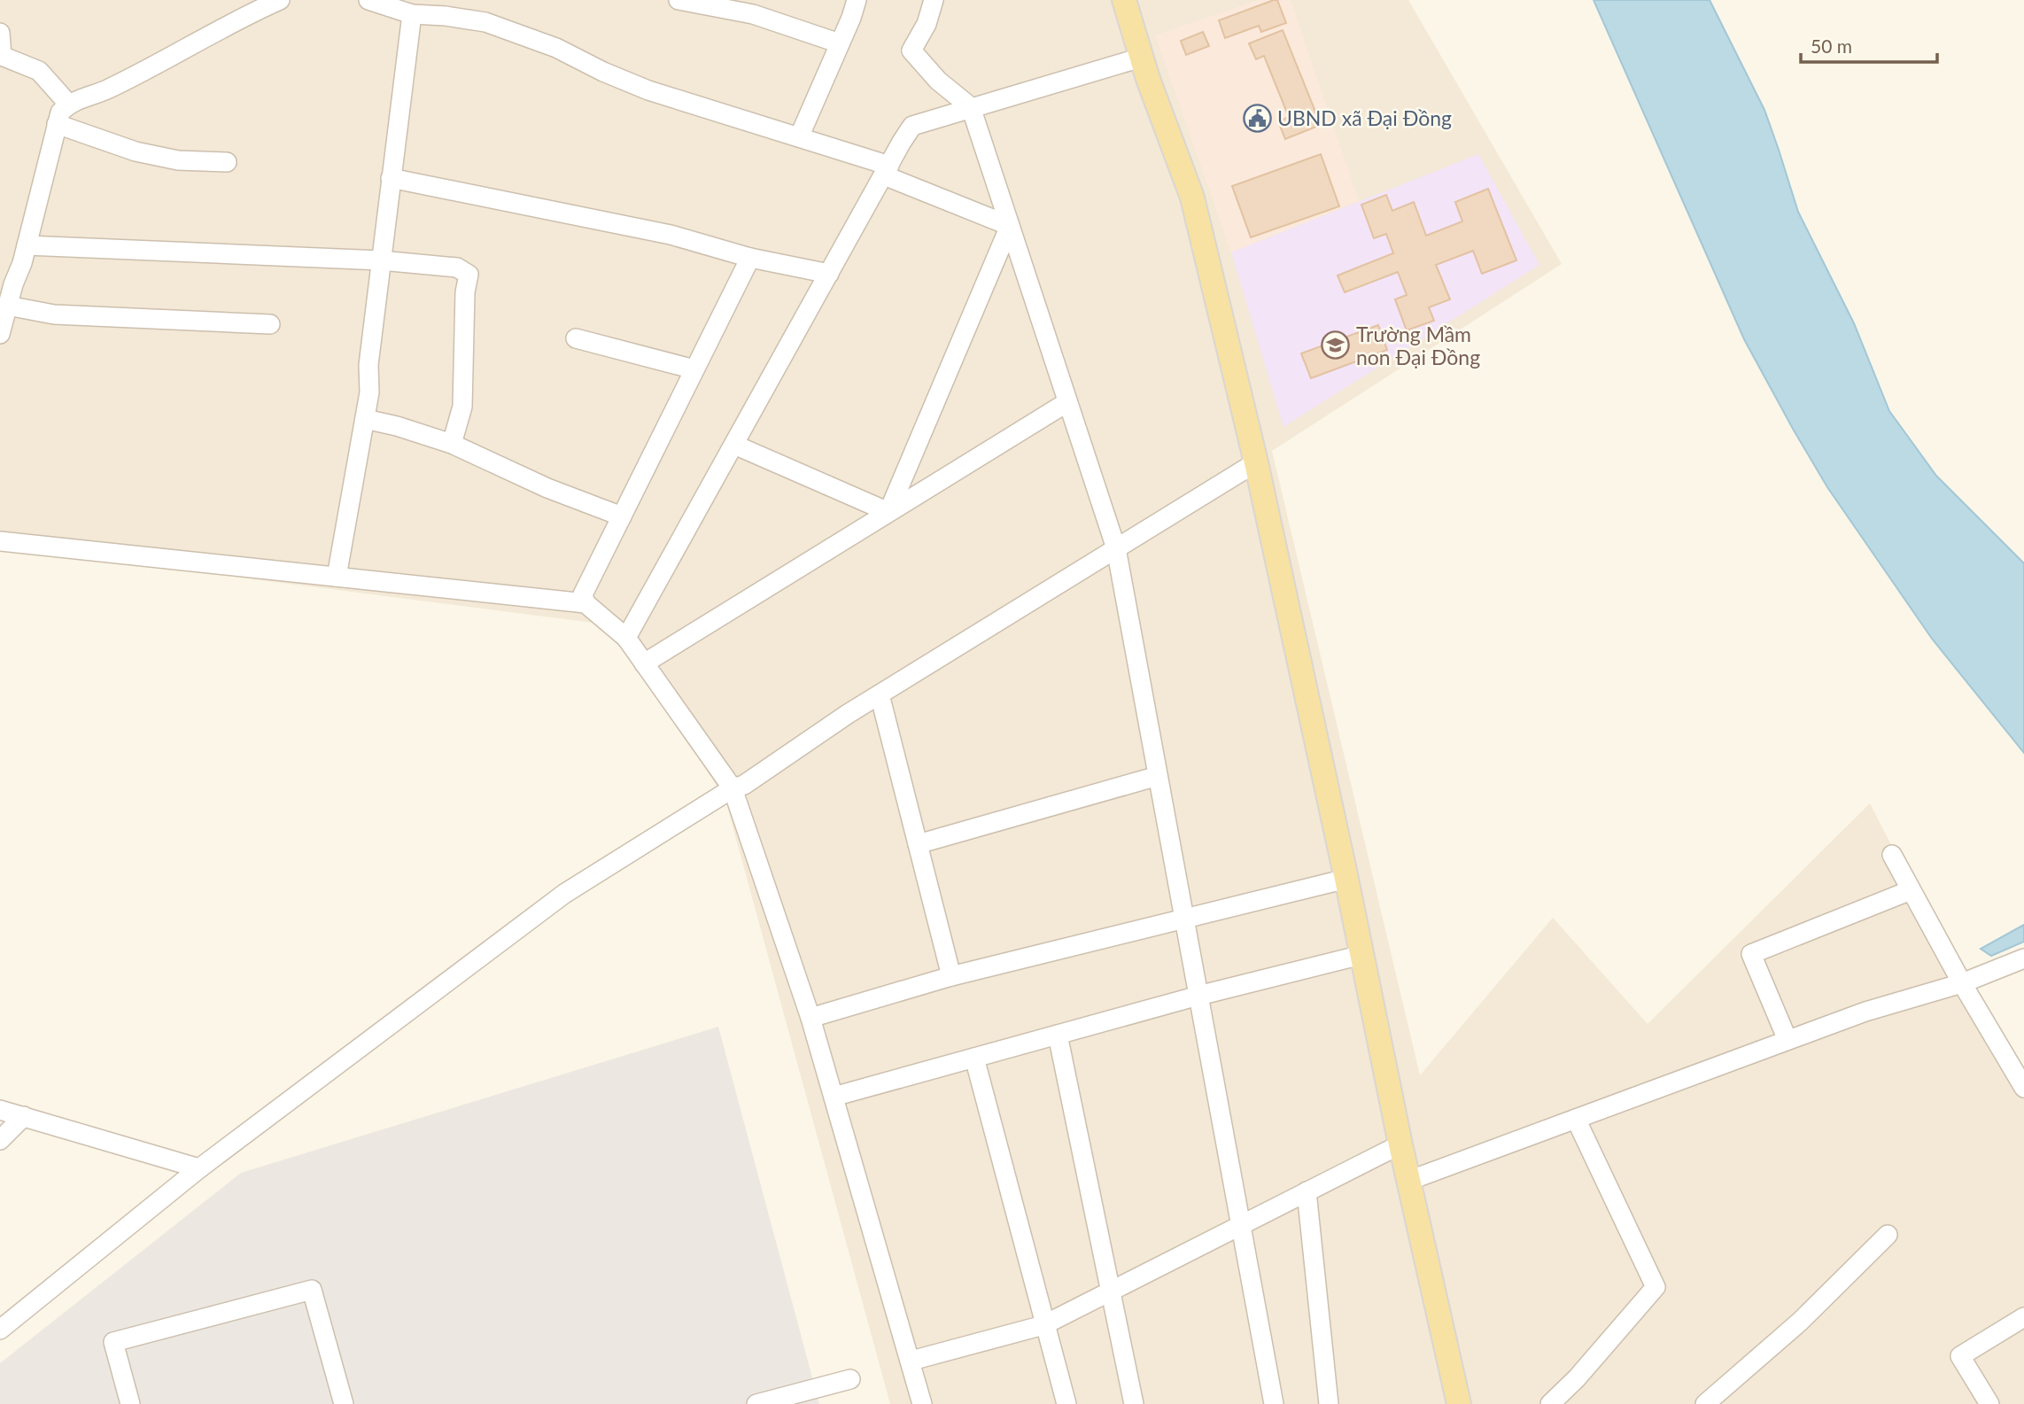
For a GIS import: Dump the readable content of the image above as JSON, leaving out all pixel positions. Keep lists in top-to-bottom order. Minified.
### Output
{"places":{"public building":["UBND xã Đại Đồng"],"school or university":["Trường Mầm non Đại Đồng"]},"scale_bar":"50 m"}
